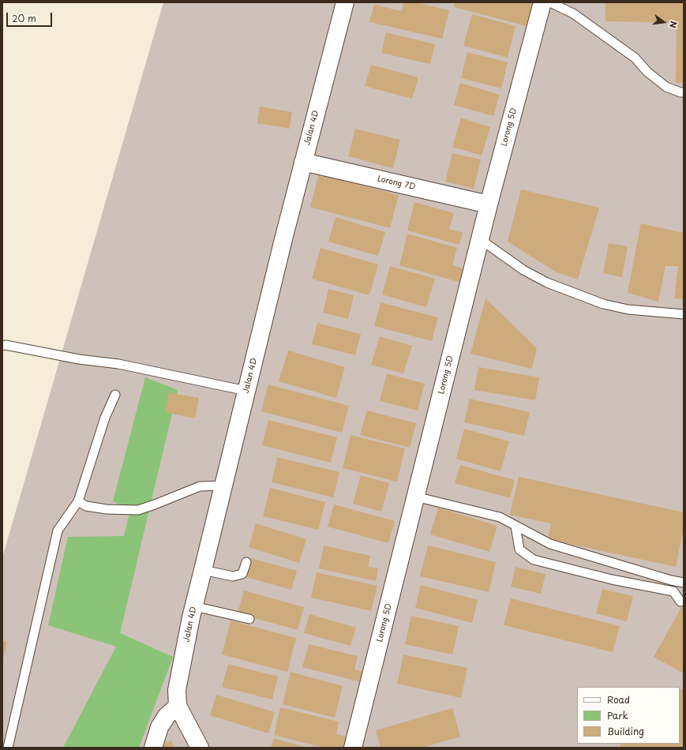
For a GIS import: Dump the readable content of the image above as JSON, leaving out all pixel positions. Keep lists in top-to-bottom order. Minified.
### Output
{"streets":{"street":["Lorong 5D","Jalan 4D","Lorong 7D"]},"crossings":[["Lorong 5D","Lorong 7D"],["Jalan 4D","Lorong 7D"]],"legend":["Road","Park","Building"],"scale_bar":"20 m","north":"right"}
